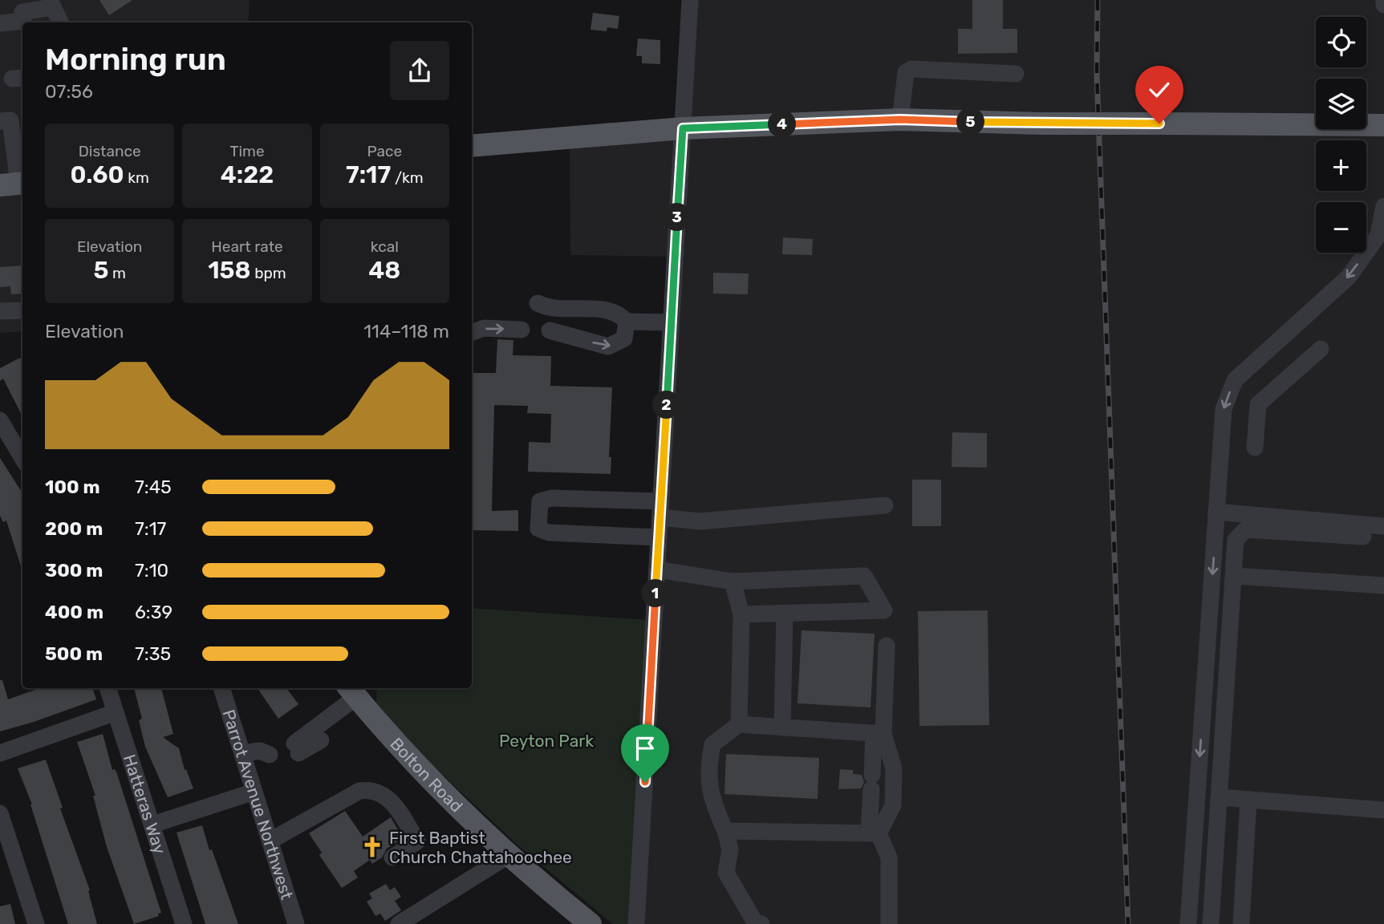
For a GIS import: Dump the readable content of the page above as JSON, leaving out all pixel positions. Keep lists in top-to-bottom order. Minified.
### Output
{"streets":{"main road":["Bolton Road"],"street":["Hatteras Way","Parrot Avenue Northwest"]},"parks":["Peyton Park"],"places":{"church":["First Baptist Church Chattahoochee"]},"page":{"map_buttons":["+","−"],"heading":["Morning run","07:56"],"pins":["5","4","3","2","1"],"stats":[["Distance","0.60 km"],["Time","4:22"],["Pace","7:17 /km"],["Elevation","5 m"],["Heart rate","158 bpm"],["kcal","48"]],"chart":["Elevation","114–118 m"],"list":[{"name":"100 m","note":"7:45"},{"name":"200 m","note":"7:17"},{"name":"300 m","note":"7:10"},{"name":"400 m","note":"6:39"},{"name":"500 m","note":"7:35"}]}}
